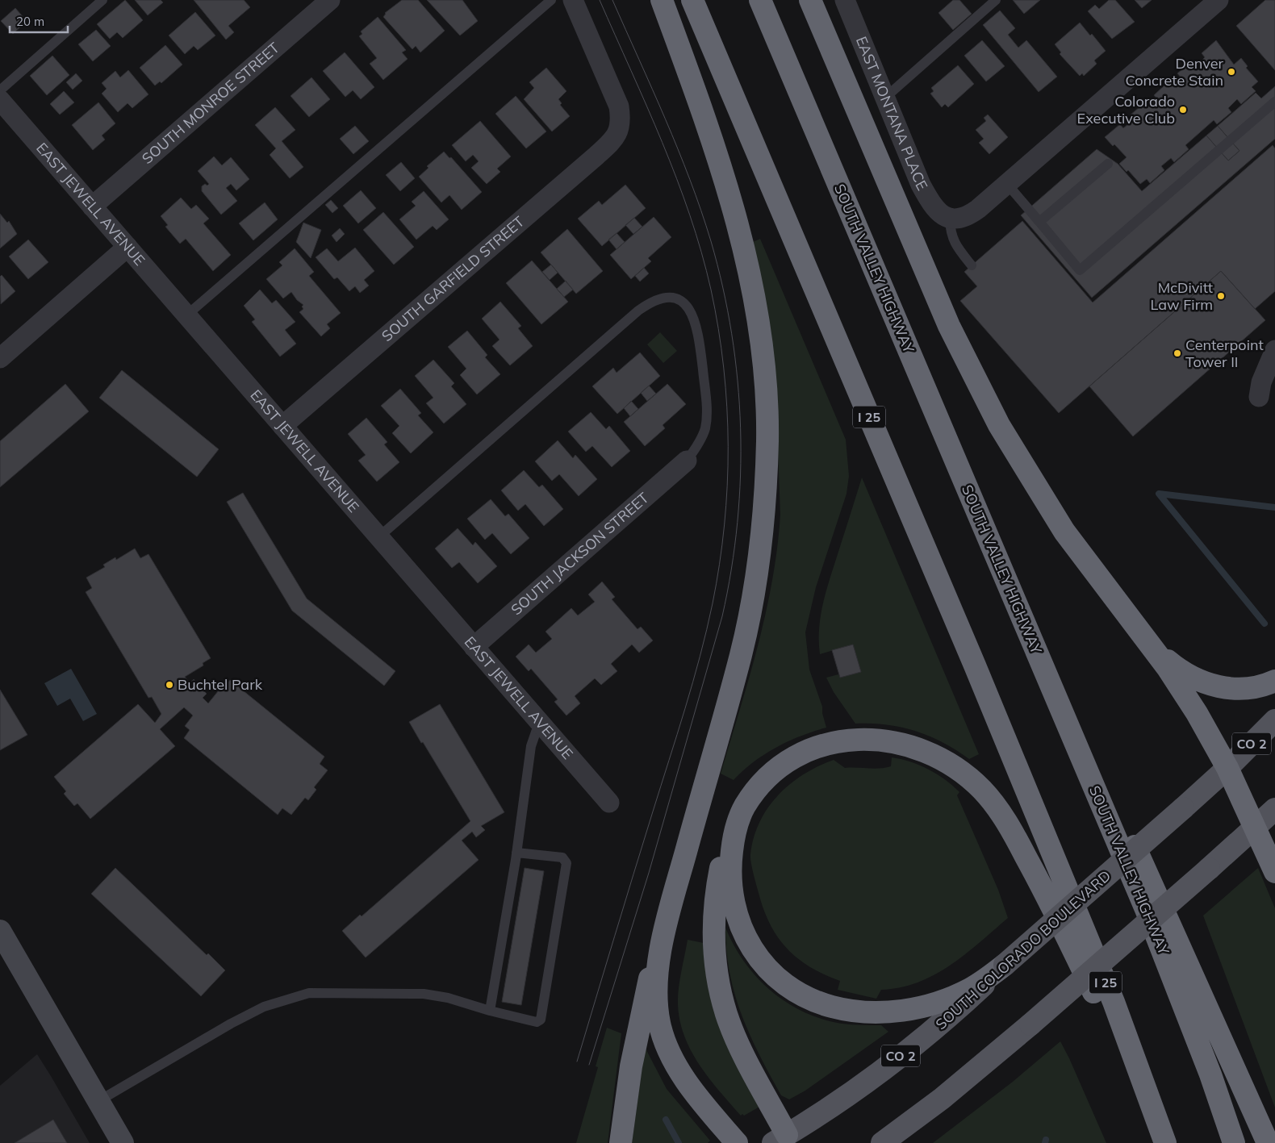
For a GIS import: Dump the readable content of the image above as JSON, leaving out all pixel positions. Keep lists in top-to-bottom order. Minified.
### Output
{"streets":{"highway":["SOUTH VALLEY HIGHWAY","I 25"],"main road":["CO 2","SOUTH COLORADO BOULEVARD"],"street":["SOUTH MONROE STREET","EAST MONTANA PLACE","EAST JEWELL AVENUE","SOUTH GARFIELD STREET","SOUTH JACKSON STREET"]},"crossings":[["SOUTH MONROE STREET","EAST JEWELL AVENUE"],["EAST JEWELL AVENUE","SOUTH GARFIELD STREET"],["EAST JEWELL AVENUE","SOUTH JACKSON STREET"]],"places":["Denver Concrete Stain","Colorado Executive Club","McDivitt Law Firm","Centerpoint Tower II","Buchtel Park"],"scale_bar":"20 m"}
